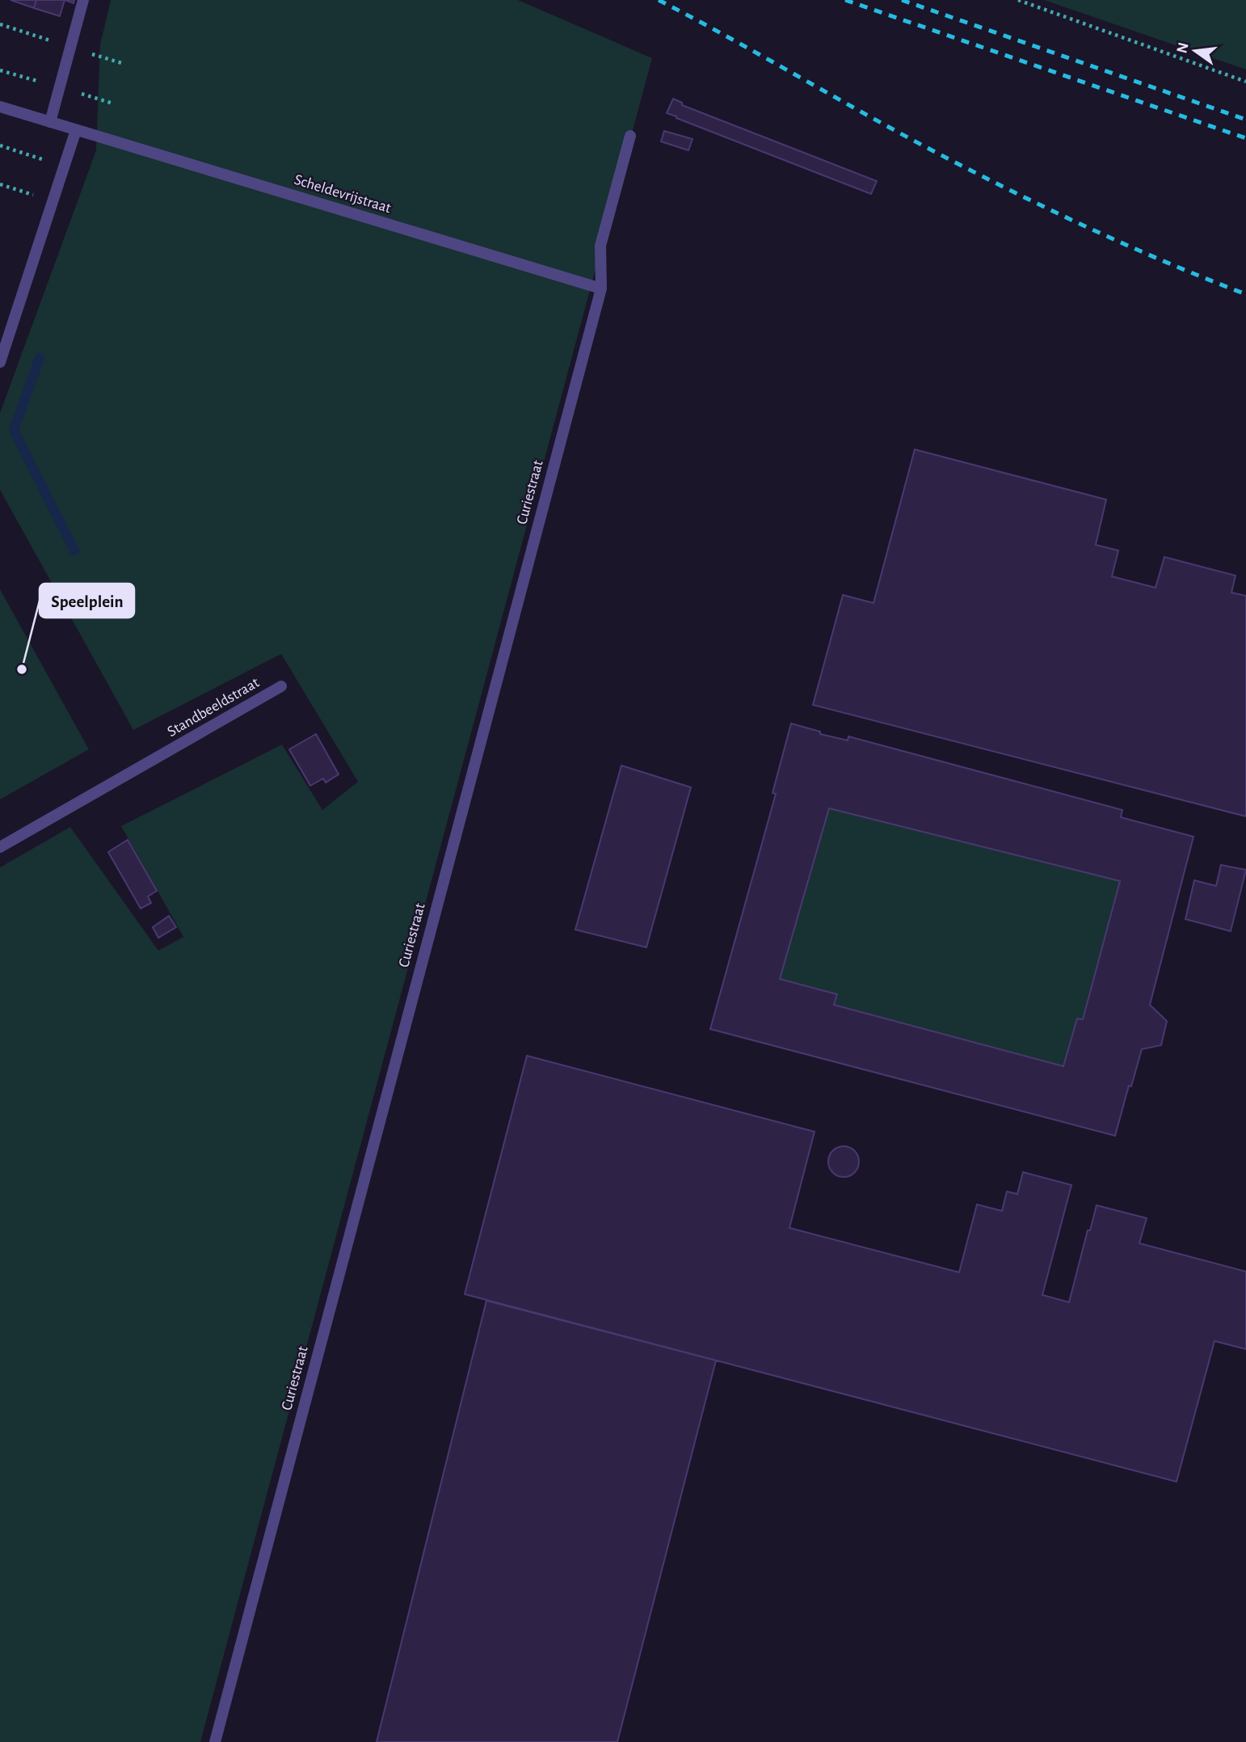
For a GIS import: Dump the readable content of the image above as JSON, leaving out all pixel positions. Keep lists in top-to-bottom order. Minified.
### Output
{"streets":{"street":["Scheldevrijstraat","Curiestraat","Standbeeldstraat"]},"crossings":[["Scheldevrijstraat","Curiestraat"]],"places":["Speelplein"],"north":"left"}
